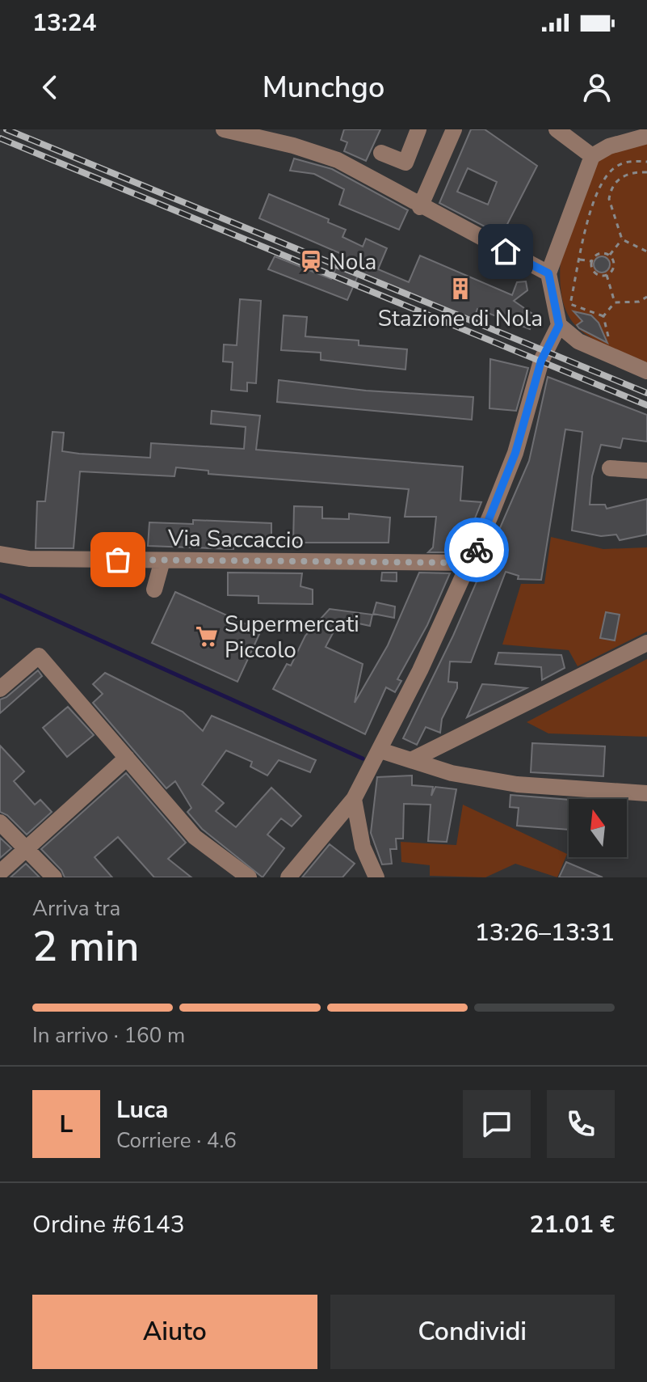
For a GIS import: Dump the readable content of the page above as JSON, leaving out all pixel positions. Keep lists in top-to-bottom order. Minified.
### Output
{"streets":{"street":["Via Saccaccio"]},"places":{"station":["Nola"],"building":["Stazione di Nola"],"supermarket":["Supermercati Piccolo"]},"north":"top","page":{"status":"13:24","header":"Munchgo","heading":["2 min","Arriva tra","13:26–13:31"],"panel":["Luca","Corriere · 4.6","Ordine #6143","21.01 €"],"bar":"In arrivo · 160 m","round":"L","buttons":["Aiuto","Condividi"]}}
